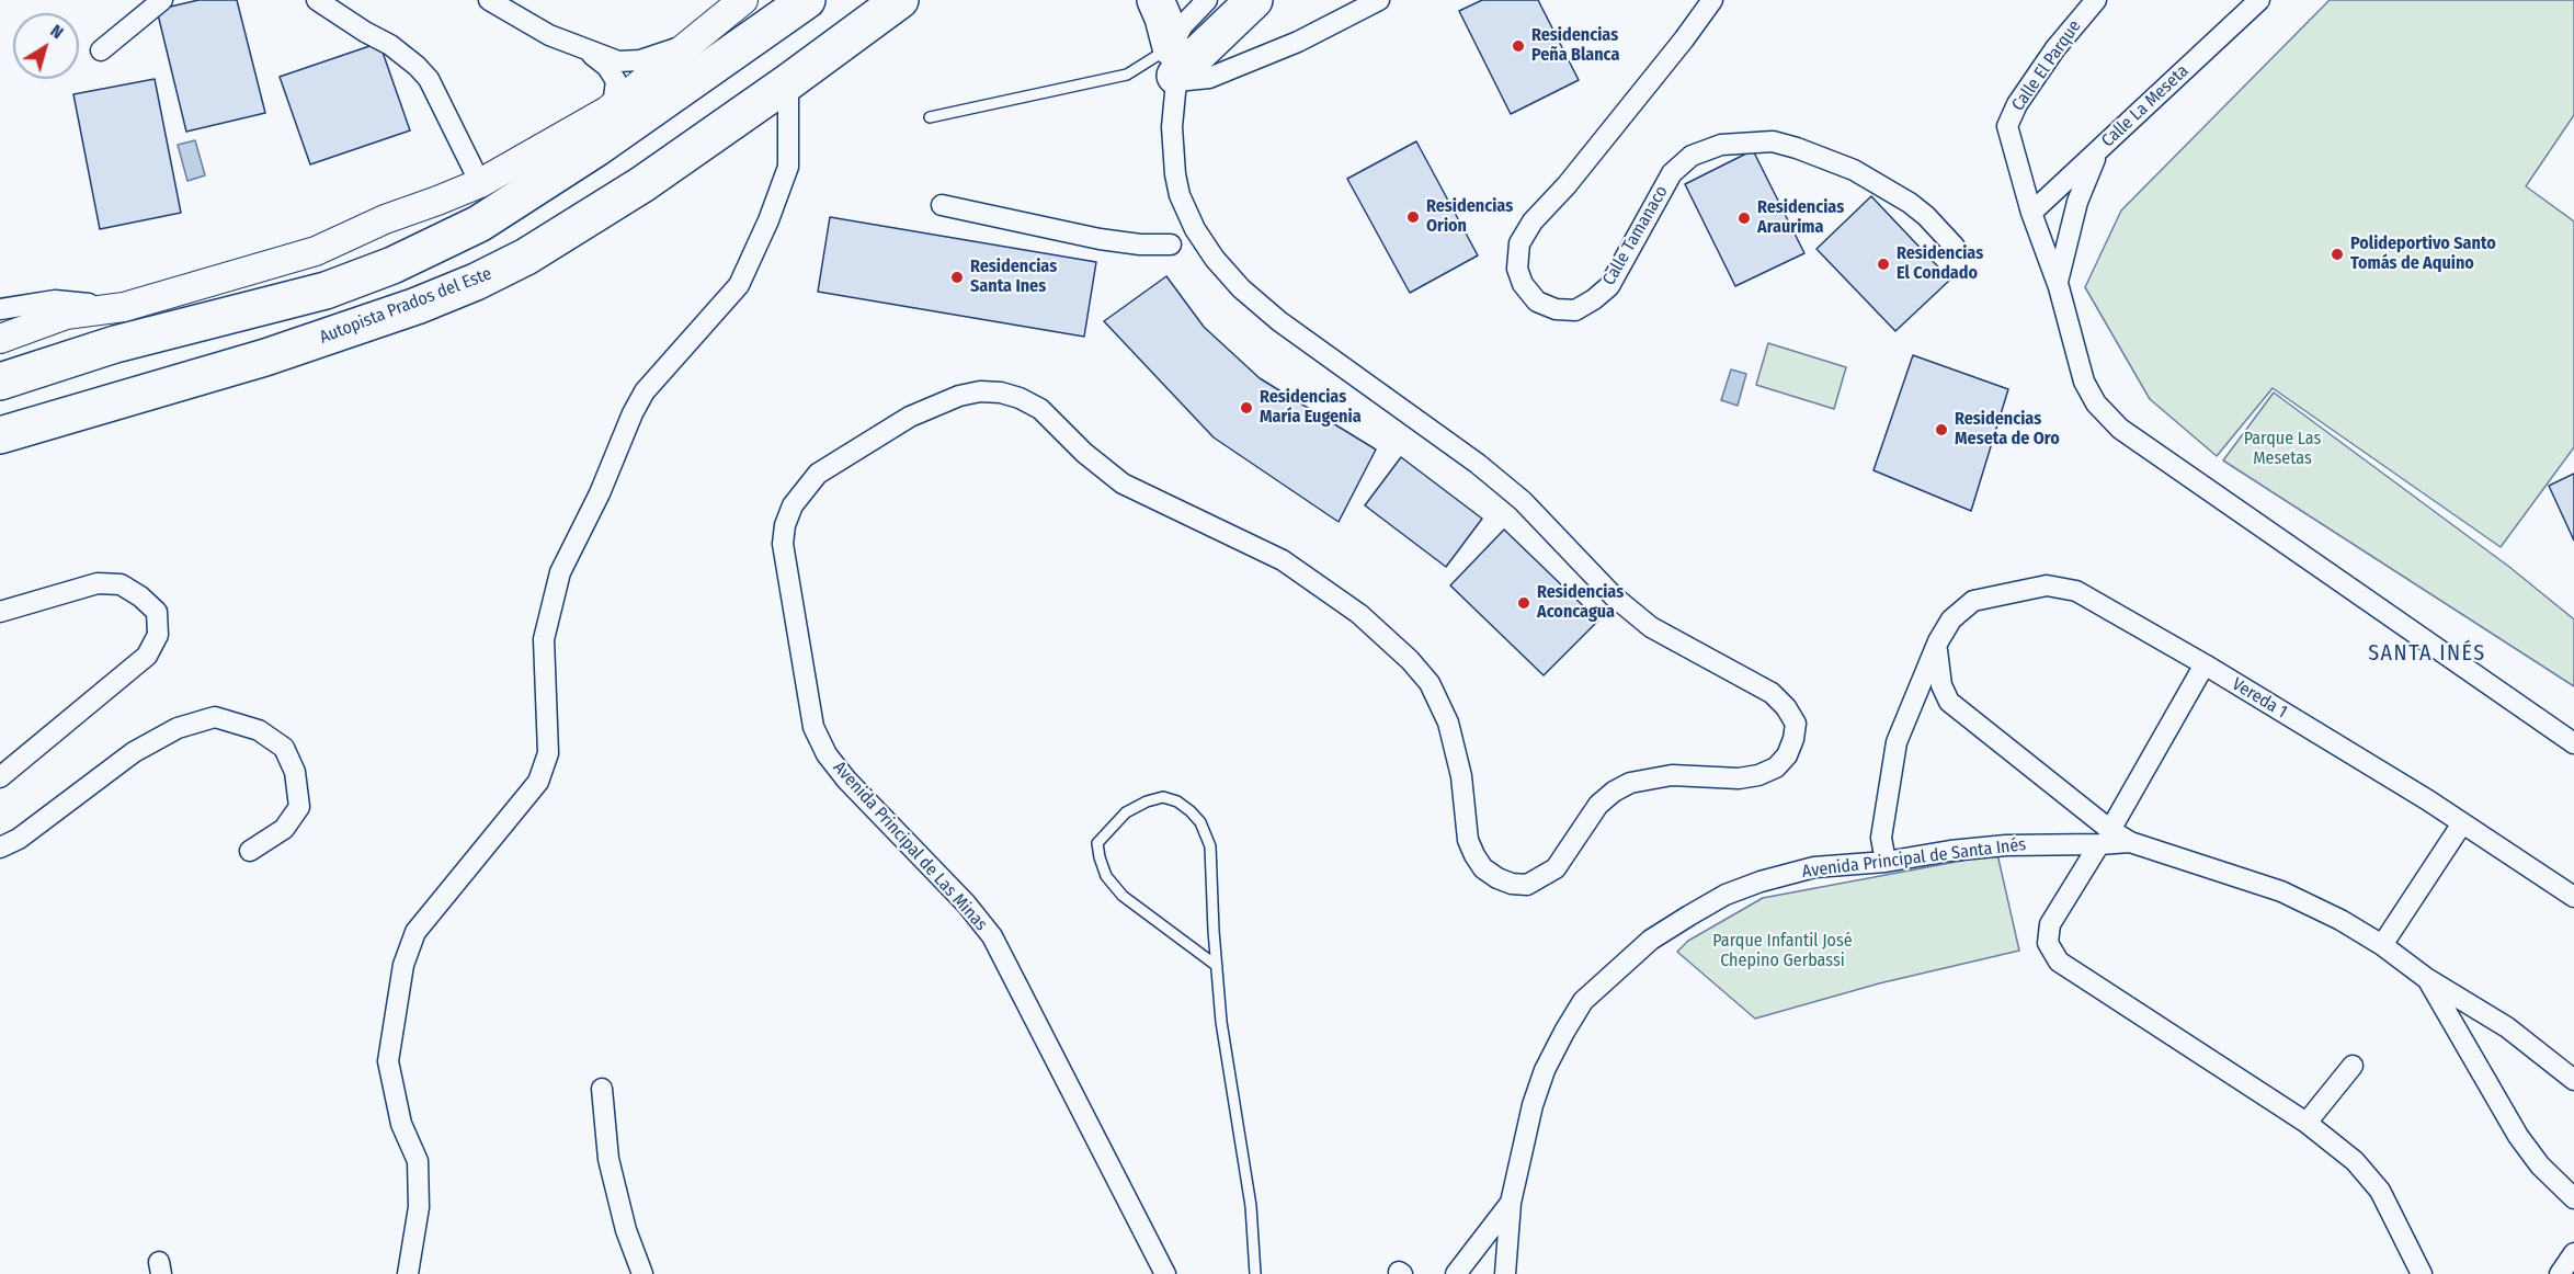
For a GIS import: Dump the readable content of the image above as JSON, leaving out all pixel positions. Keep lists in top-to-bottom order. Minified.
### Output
{"streets":{"highway":["Autopista Prados del Este"],"street":["Calle El Parque","Calle La Meseta","Calle Tamanaco","Vereda 1","Avenida Principal de Las Minas","Avenida Principal de Santa Inés"]},"crossings":[["Calle El Parque","Calle La Meseta"],["Vereda 1","Avenida Principal de Santa Inés"]],"districts":["SANTA INÉS"],"parks":["Parque Las Mesetas","Parque Infantil José Chepino Gerbassi"],"places":["Residencias Peña Blanca","Residencias Orion","Residencias Araurima","Polideportivo Santo Tomás de Aquino","Residencias El Condado","Residencias Santa Ines","Residencias María Eugenia","Residencias Meseta de Oro","Residencias Aconcagua"],"north":"top right"}
